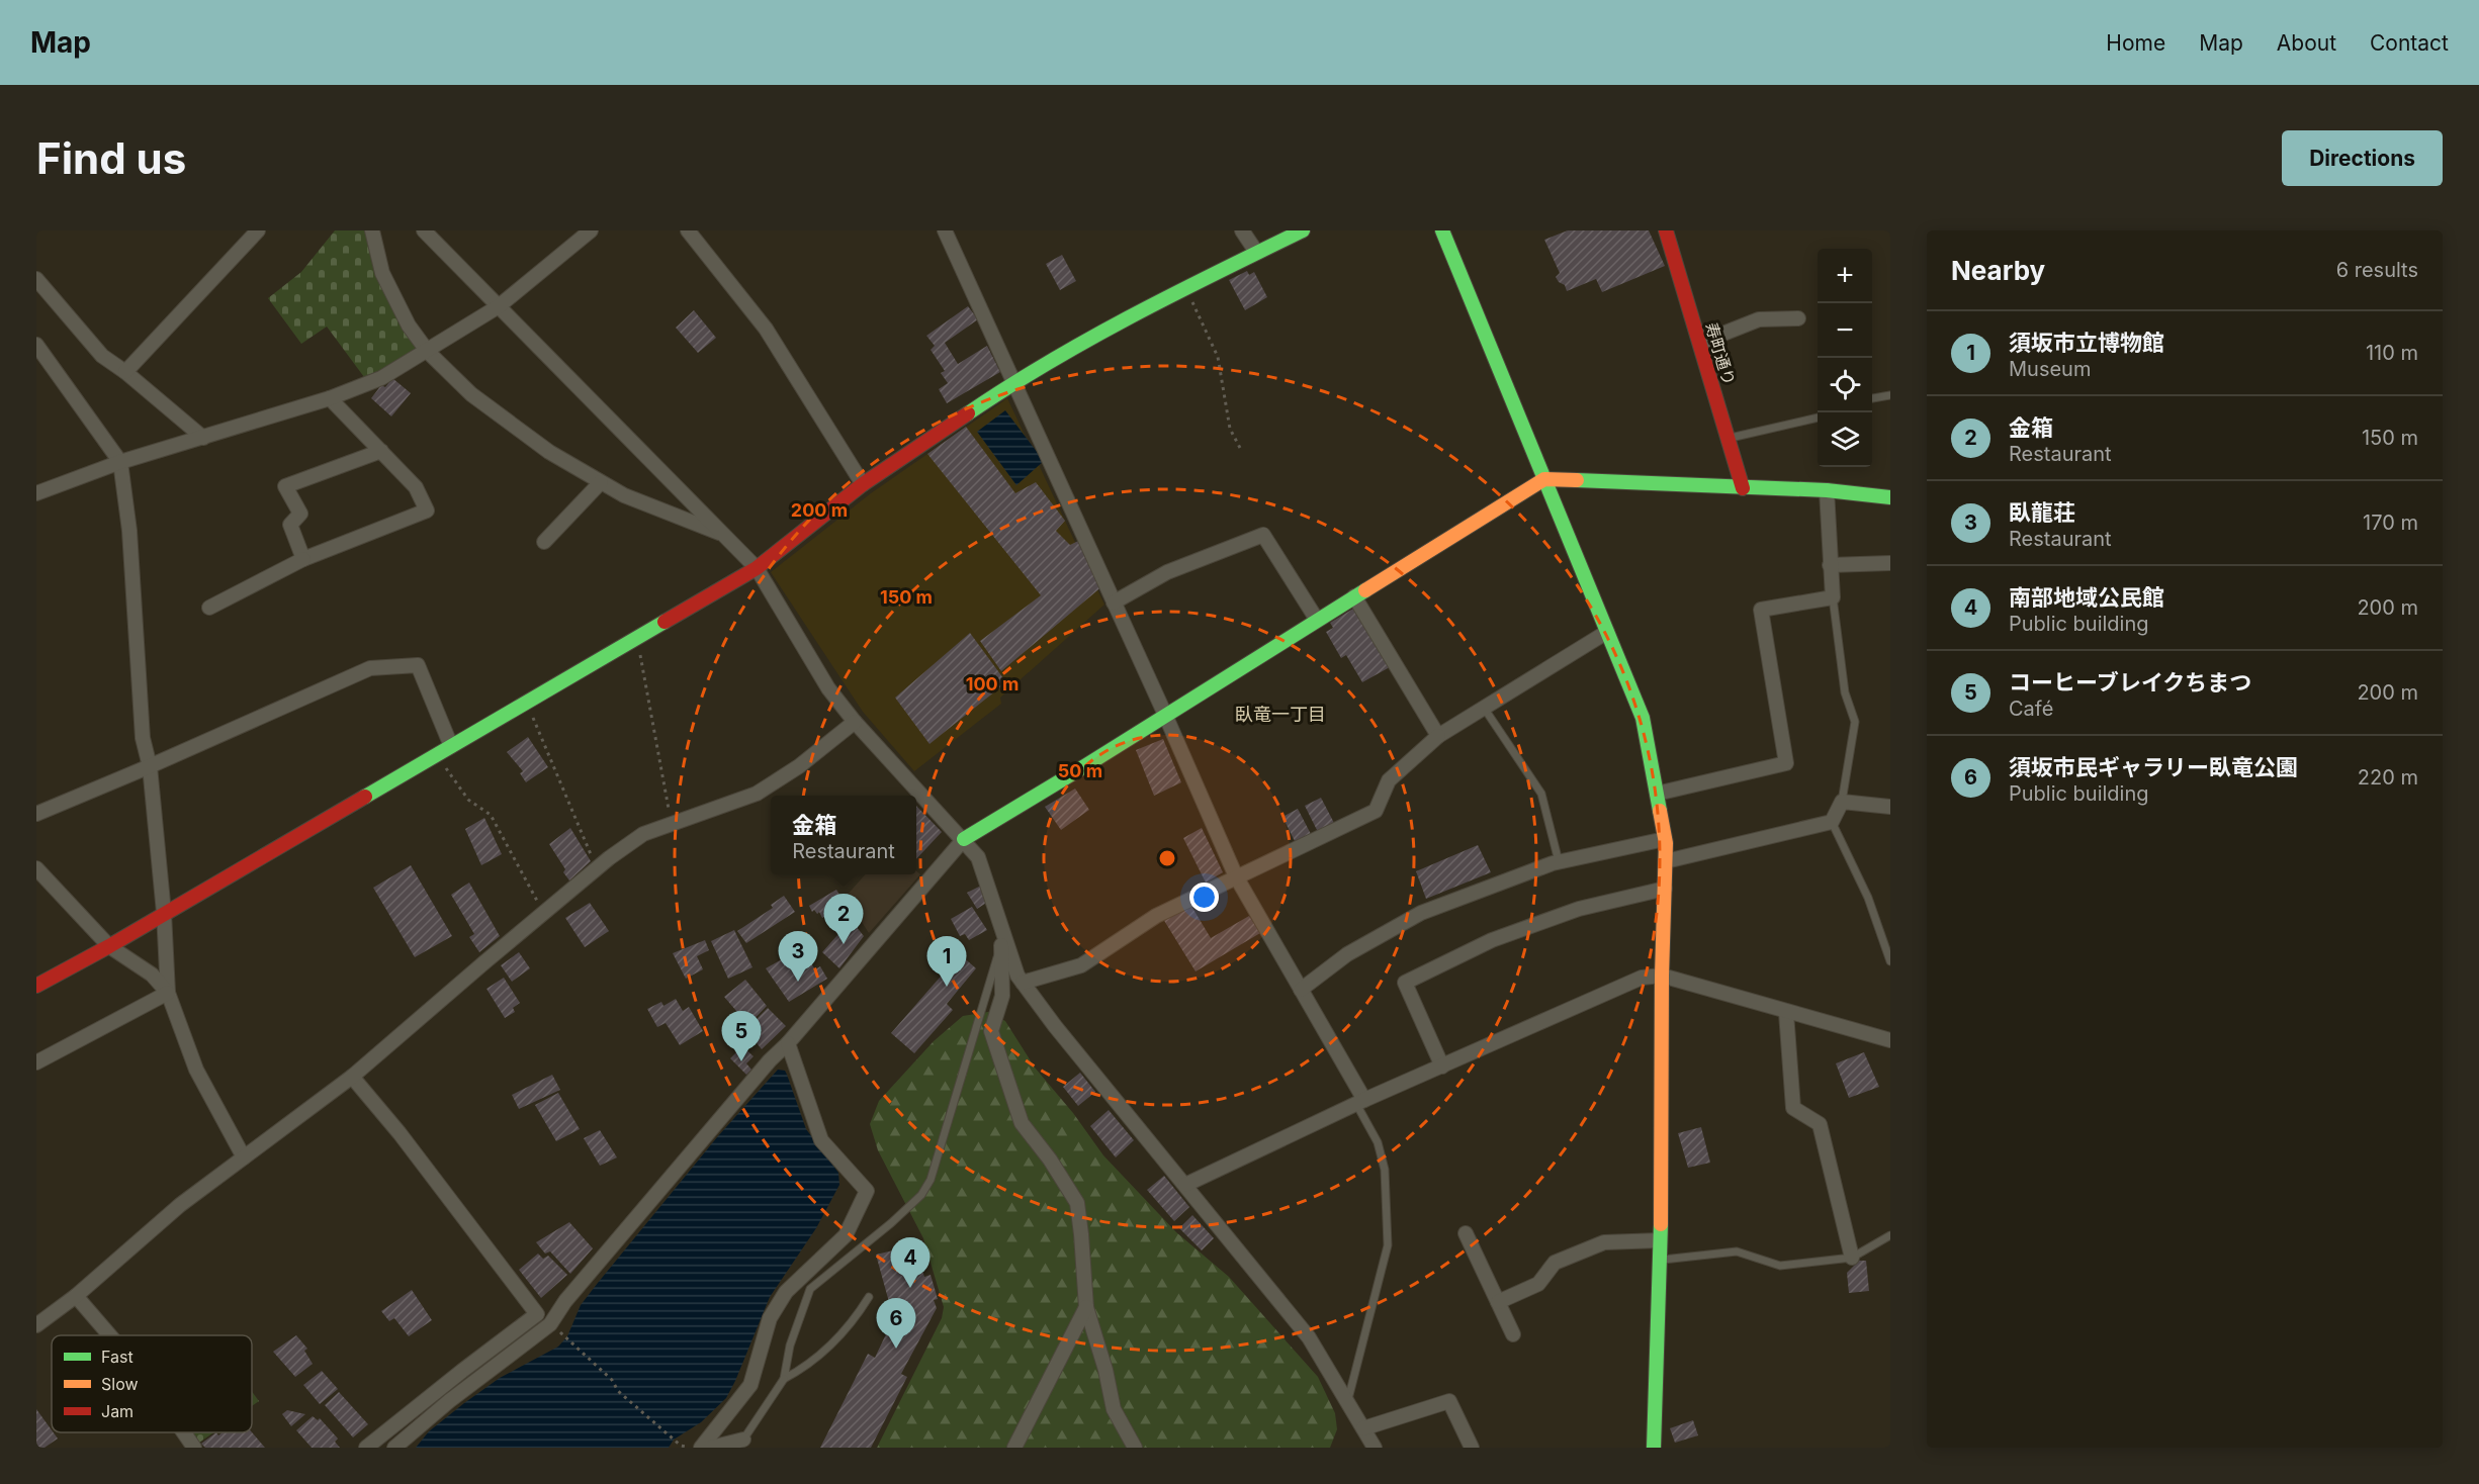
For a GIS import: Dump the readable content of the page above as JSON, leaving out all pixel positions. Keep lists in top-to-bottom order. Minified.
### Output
{"streets":{"street":["寿町通り"]},"districts":["臥竜一丁目"],"legend":["Fast","Slow","Jam"],"page":{"header":"Map","nav":["Home","Map","About","Contact"],"buttons":"Directions","title":"Find us","heading":["Nearby","6 results"],"map_buttons":["+","−"],"list":[{"mark":"1","name":"須坂市立博物館","note":"Museum","value":"110 m"},{"mark":"2","name":"金箱","note":"Restaurant","value":"150 m"},{"mark":"3","name":"臥龍荘","note":"Restaurant","value":"170 m"},{"mark":"4","name":"南部地域公民館","note":"Public building","value":"200 m"},{"mark":"5","name":"コーヒーブレイクちまつ","note":"Café","value":"200 m"},{"mark":"6","name":"須坂市民ギャラリー臥竜公園","note":"Public building","value":"220 m"}],"popup":["金箱","Restaurant"],"pins":["2","3","1","5","4","6"]},"rings":["200 m","150 m","100 m","50 m"]}
